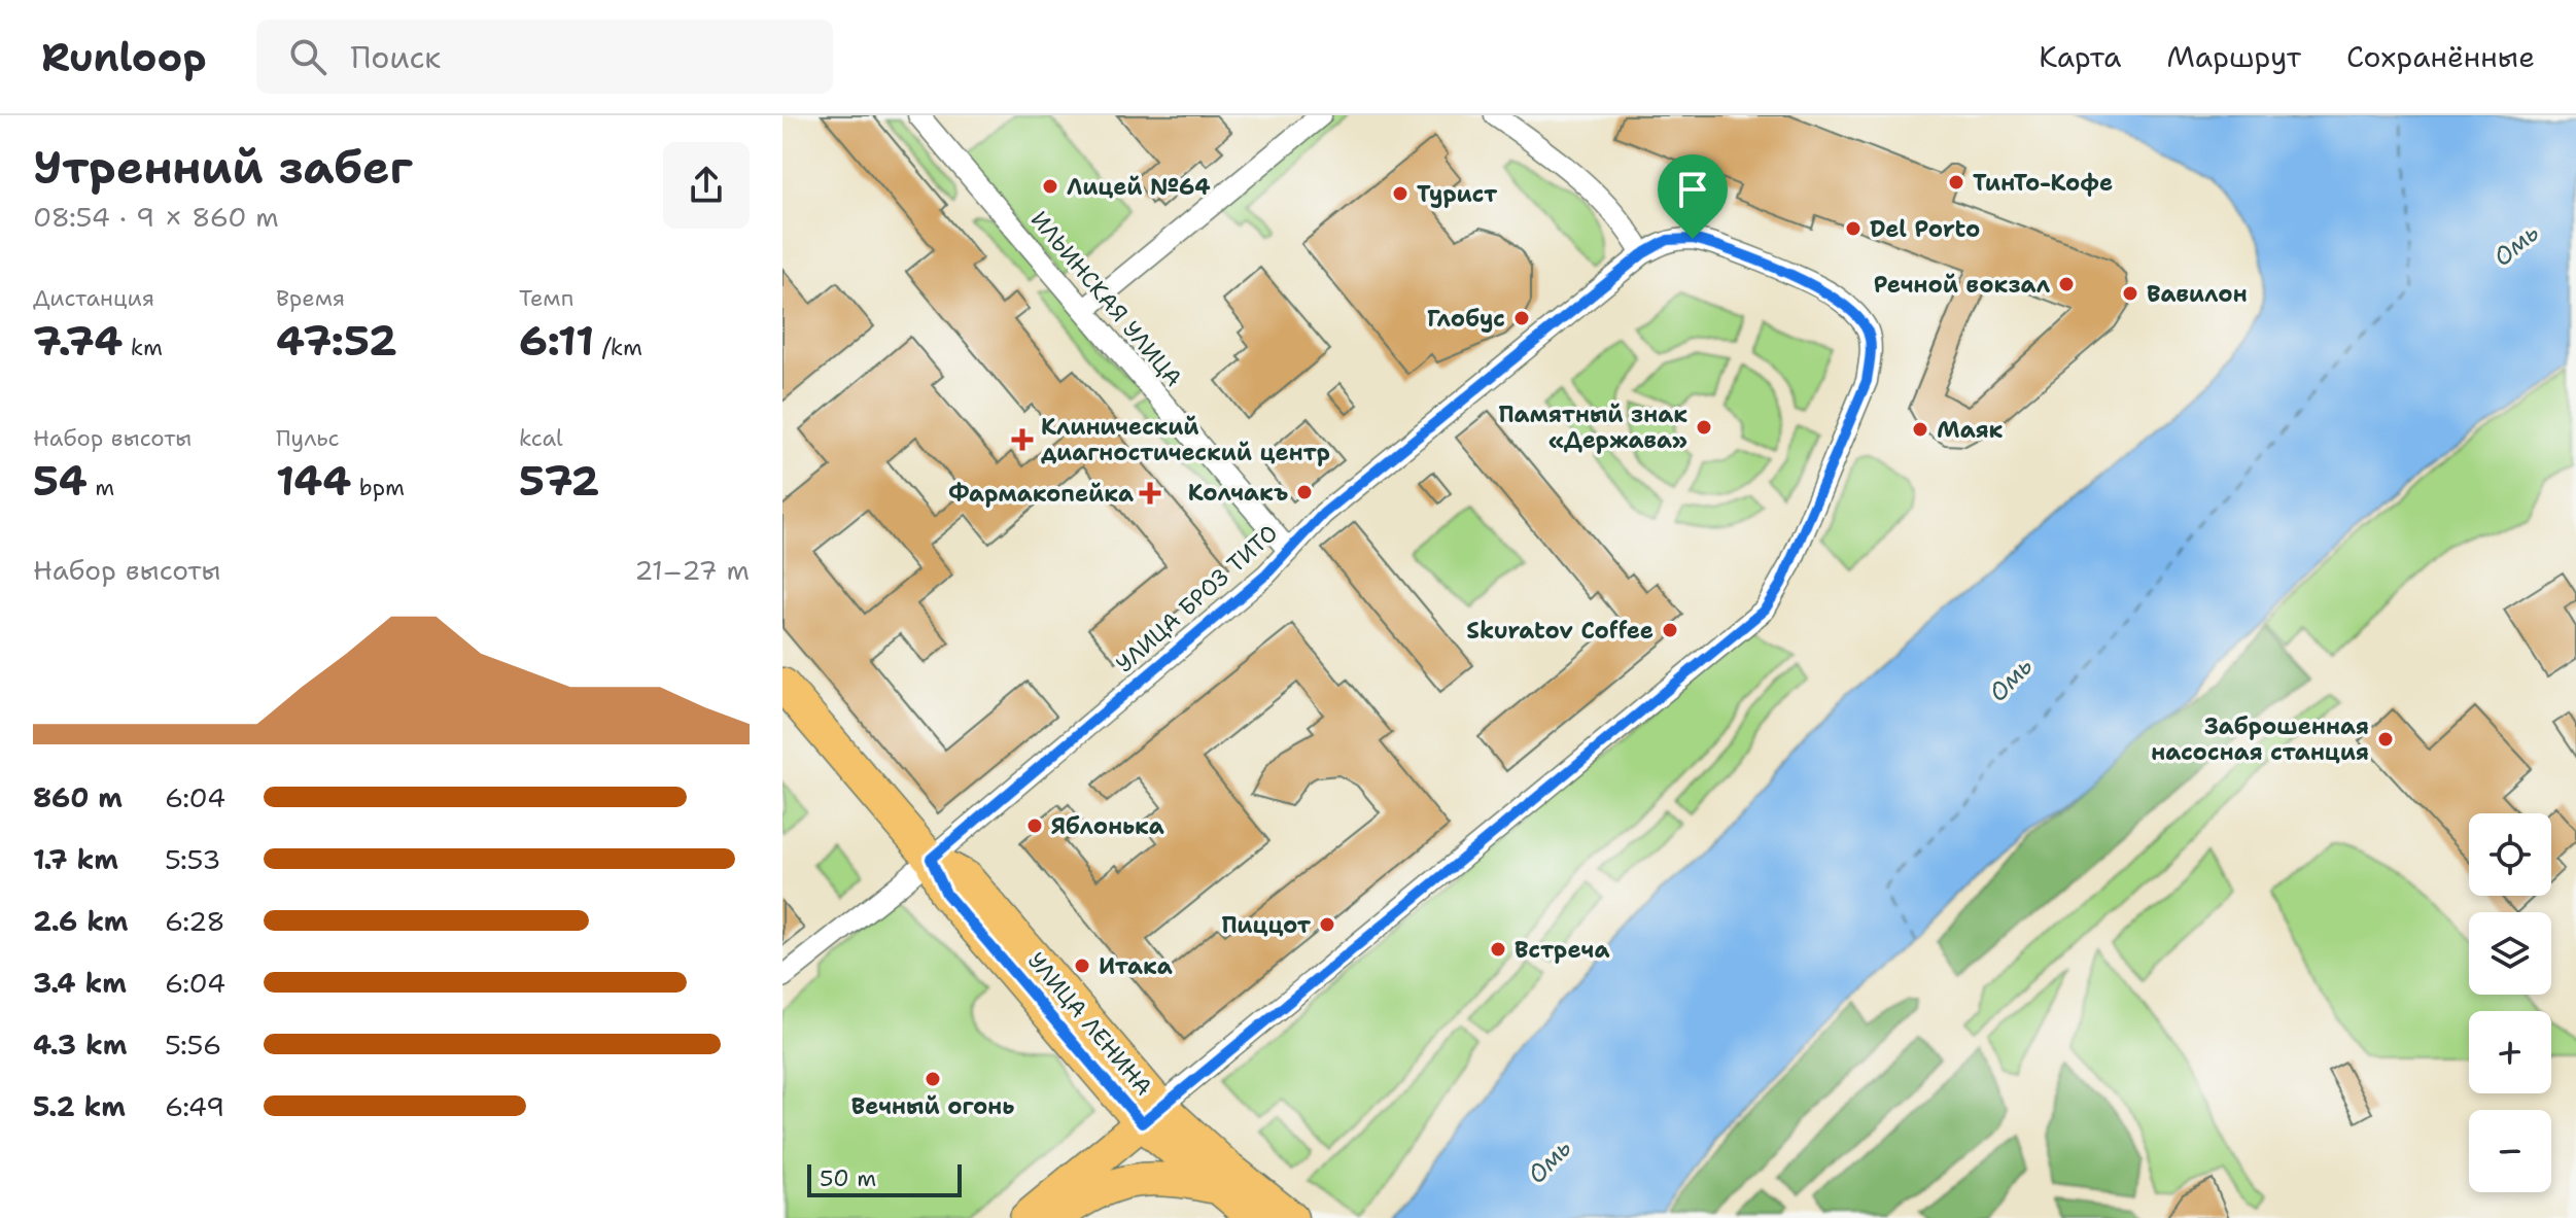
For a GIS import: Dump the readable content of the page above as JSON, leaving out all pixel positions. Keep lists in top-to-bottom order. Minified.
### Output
{"streets":{"main road":["УЛИЦА ЛЕНИНА"],"street":["ИЛЬИНСКАЯ УЛИЦА","УЛИЦА БРОЗ ТИТО"]},"crossings":[["ИЛЬИНСКАЯ УЛИЦА","УЛИЦА БРОЗ ТИТО"],["УЛИЦА БРОЗ ТИТО","УЛИЦА ЛЕНИНА"]],"water":["Омь"],"places":{"other":["ТинТо-Кофе","Лицей №64","Турист","Del Porto","Речной вокзал","Вавилон","Глобус","Памятный знак «Держава»","Маяк","Колчакъ","Skuratov Coffee","Заброшенная насосная станция","Яблонька","Пиццот","Встреча","Итака","Вечный огонь"],"health":["Клинический диагностический центр","Фармакопейка"]},"scale_bar":"50 m","page":{"header":"Runloop","search":"Поиск","nav":["Карта","Маршрут","Сохранённые"],"heading":["Утренний забег","08:54 · 9 × 860 m"],"stats":[["Дистанция","7.74 km"],["Время","47:52"],["Темп","6:11 /km"],["Набор высоты","54 m"],["Пульс","144 bpm"],["kcal","572"]],"chart":["Набор высоты","21–27 m"],"list":[{"name":"860 m","note":"6:04"},{"name":"1.7 km","note":"5:53"},{"name":"2.6 km","note":"6:28"},{"name":"3.4 km","note":"6:04"},{"name":"4.3 km","note":"5:56"},{"name":"5.2 km","note":"6:49"}],"map_buttons":["+","−"],"scale":"50 m"}}
